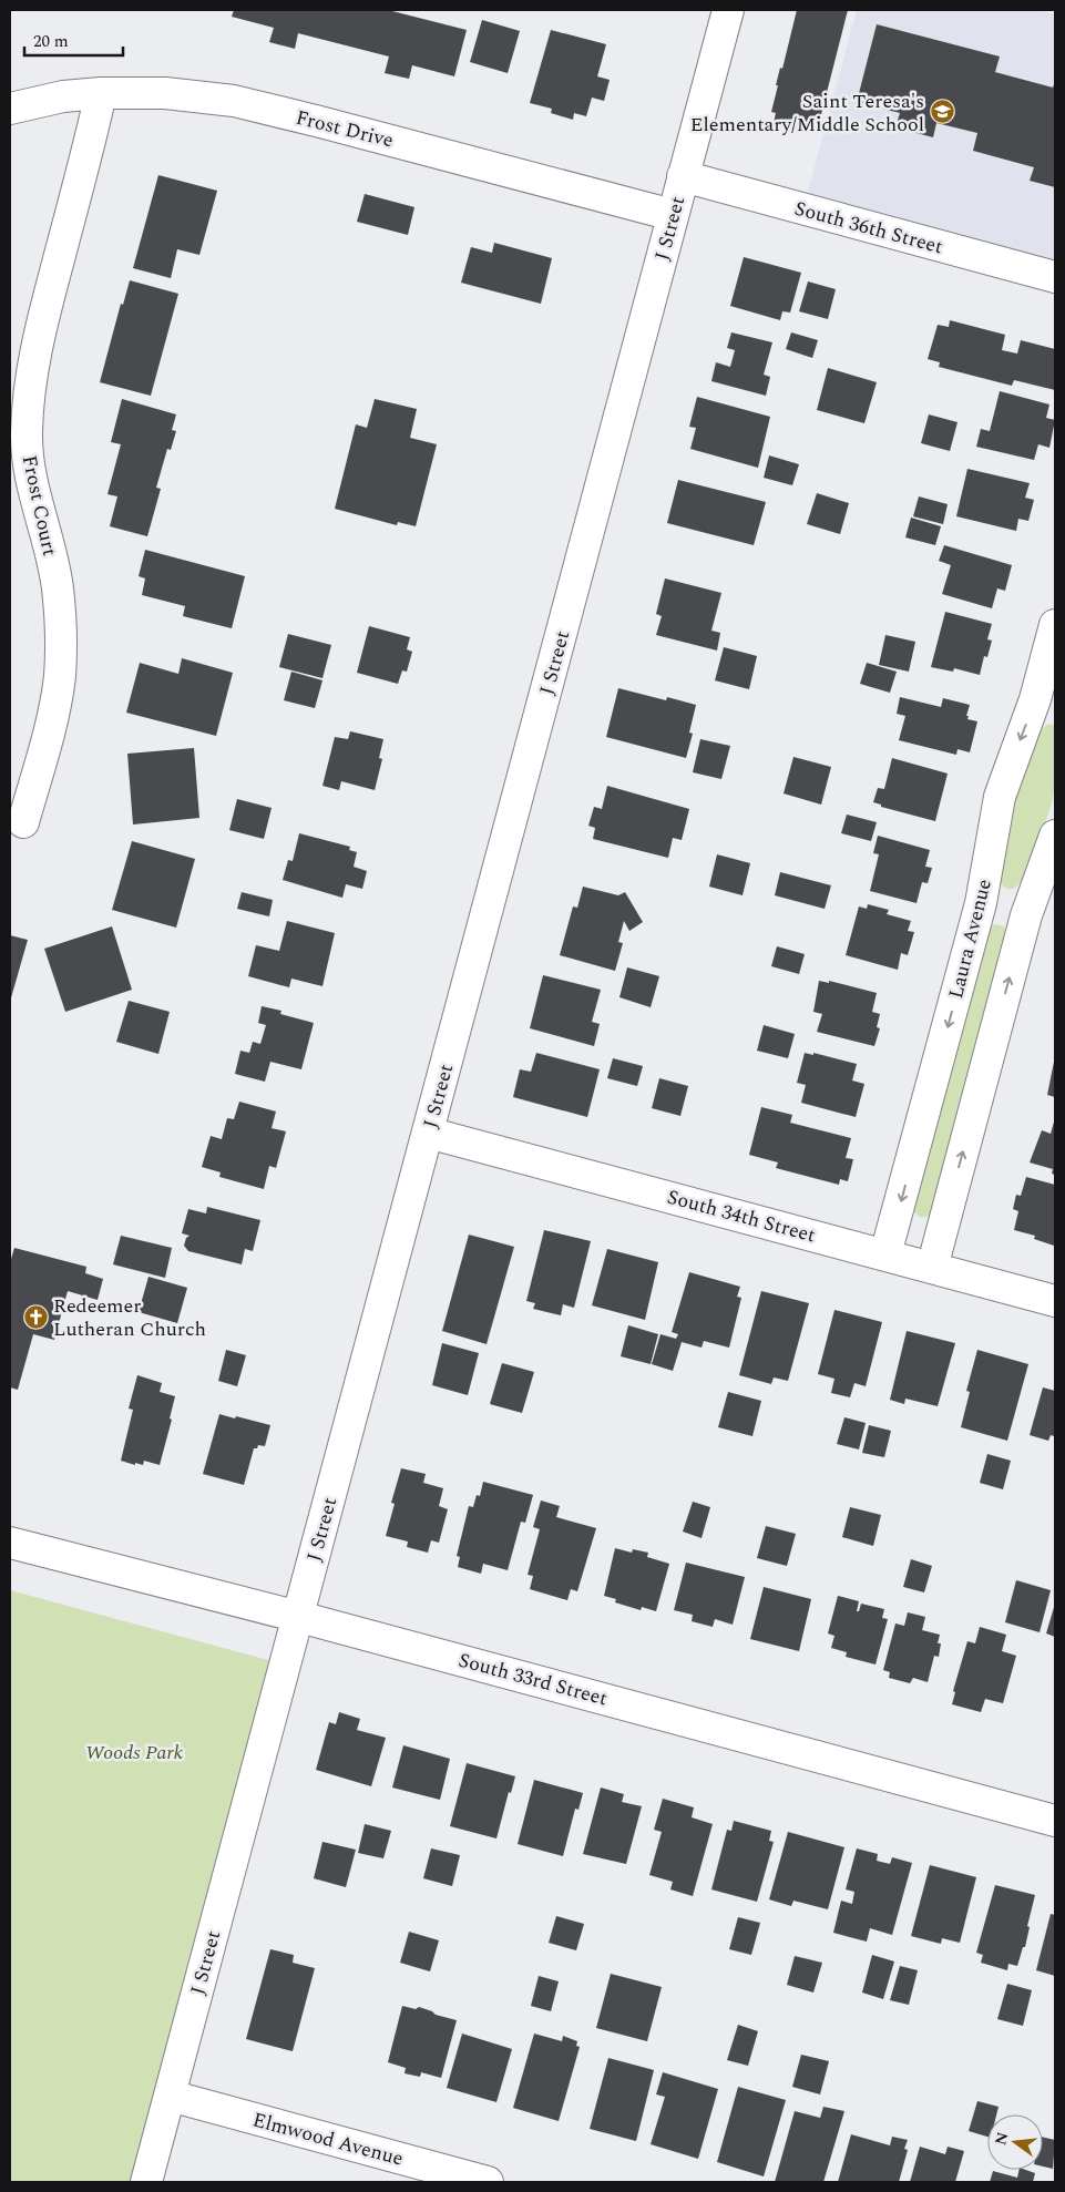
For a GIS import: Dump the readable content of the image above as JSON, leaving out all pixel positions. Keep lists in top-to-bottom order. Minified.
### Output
{"streets":{"street":["Frost Drive","South 36th Street","J Street","Frost Court","Laura Avenue","South 34th Street","South 33rd Street","Elmwood Avenue"]},"crossings":[["Frost Drive","J Street"],["Frost Drive","Frost Court"],["South 36th Street","J Street"],["J Street","South 34th Street"],["J Street","South 33rd Street"],["J Street","Elmwood Avenue"],["Laura Avenue","South 34th Street"]],"parks":["Woods Park"],"places":{"school or university":["Saint Teresa's Elementary/Middle School"],"church":["Redeemer Lutheran Church"]},"scale_bar":"20 m","north":"left"}
